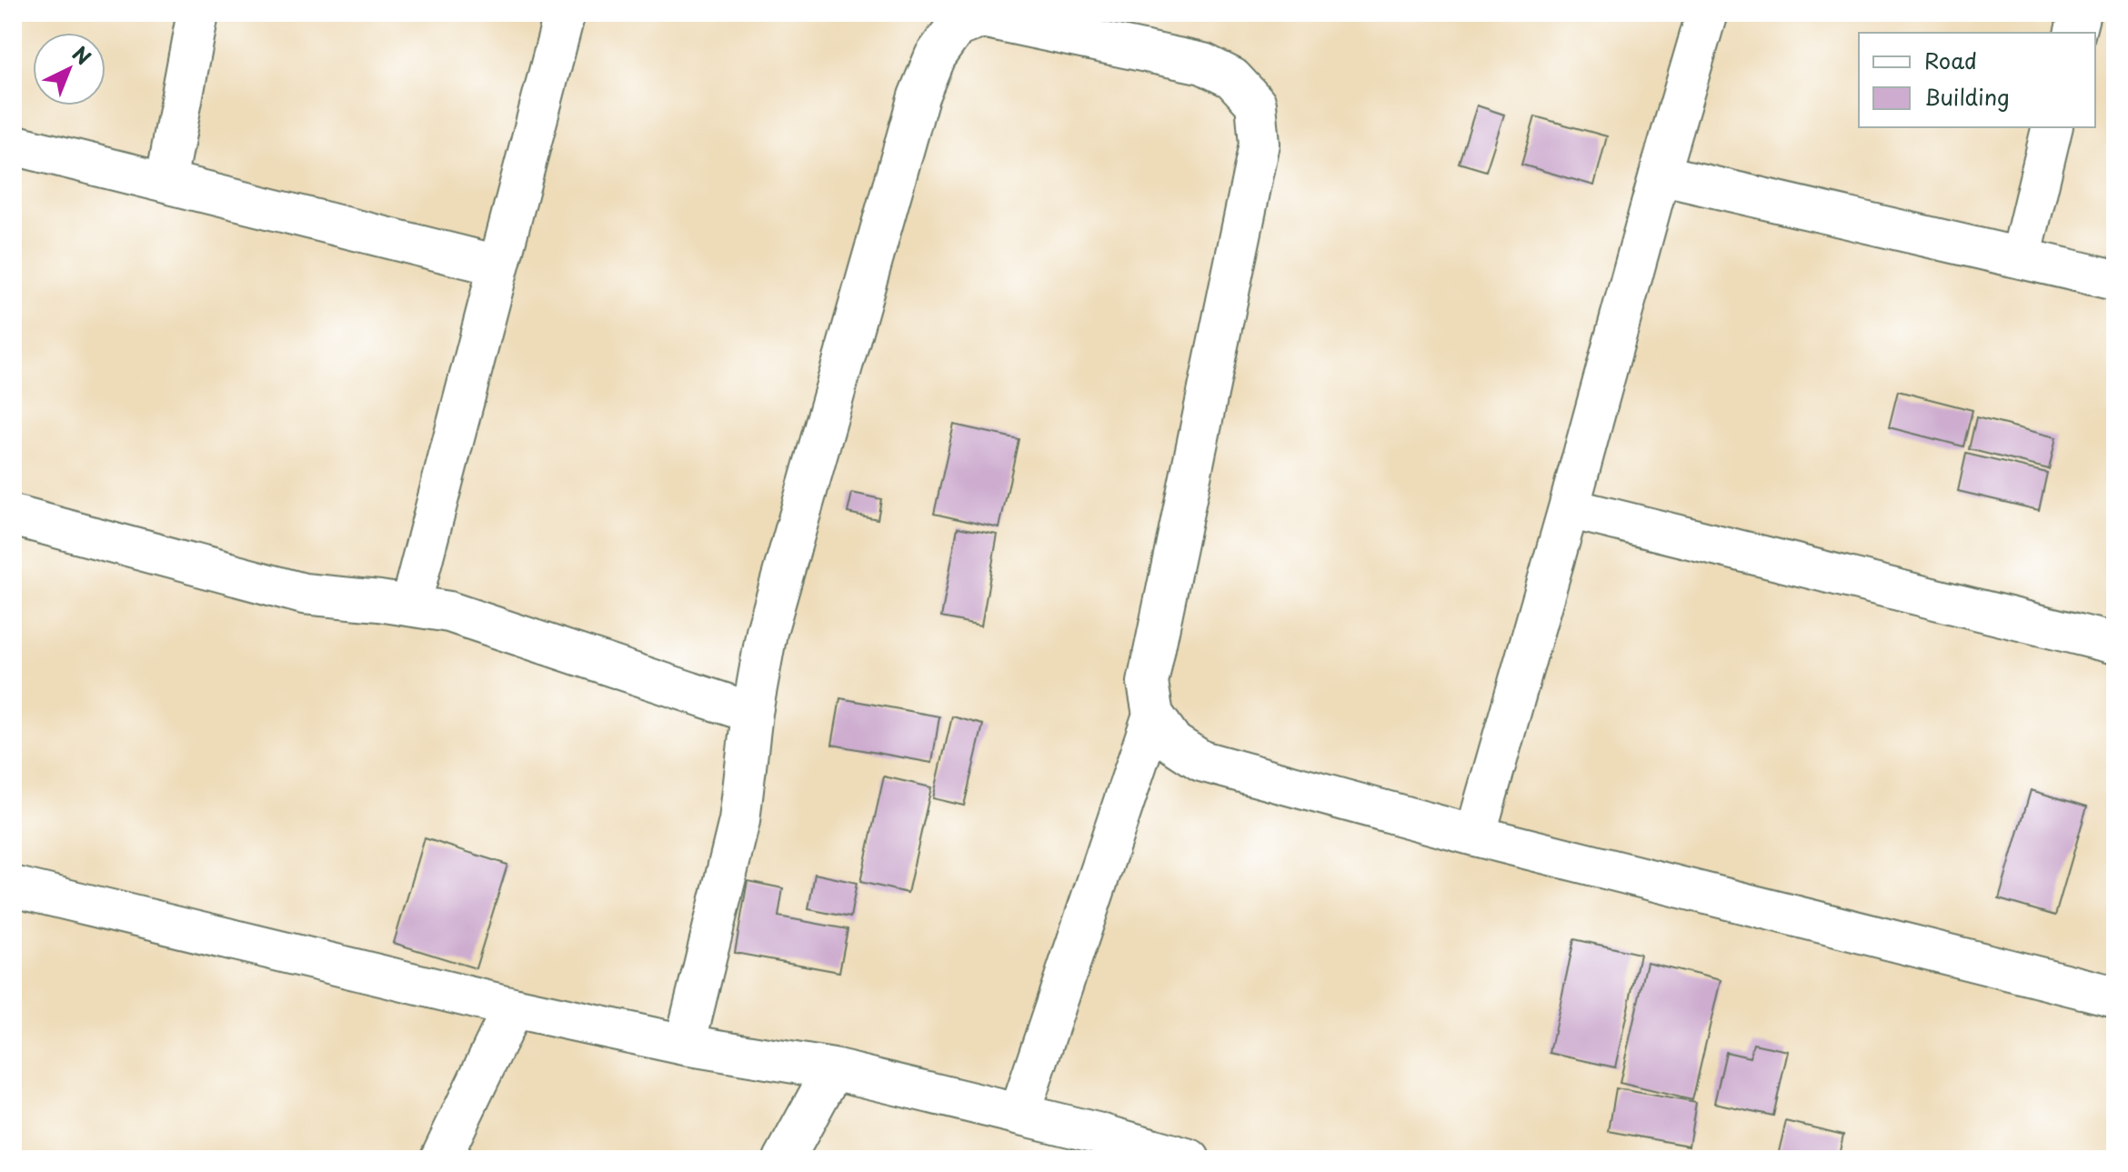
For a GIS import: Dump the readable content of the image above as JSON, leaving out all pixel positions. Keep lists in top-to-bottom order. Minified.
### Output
{"legend":["Road","Building"],"north":"top right"}
